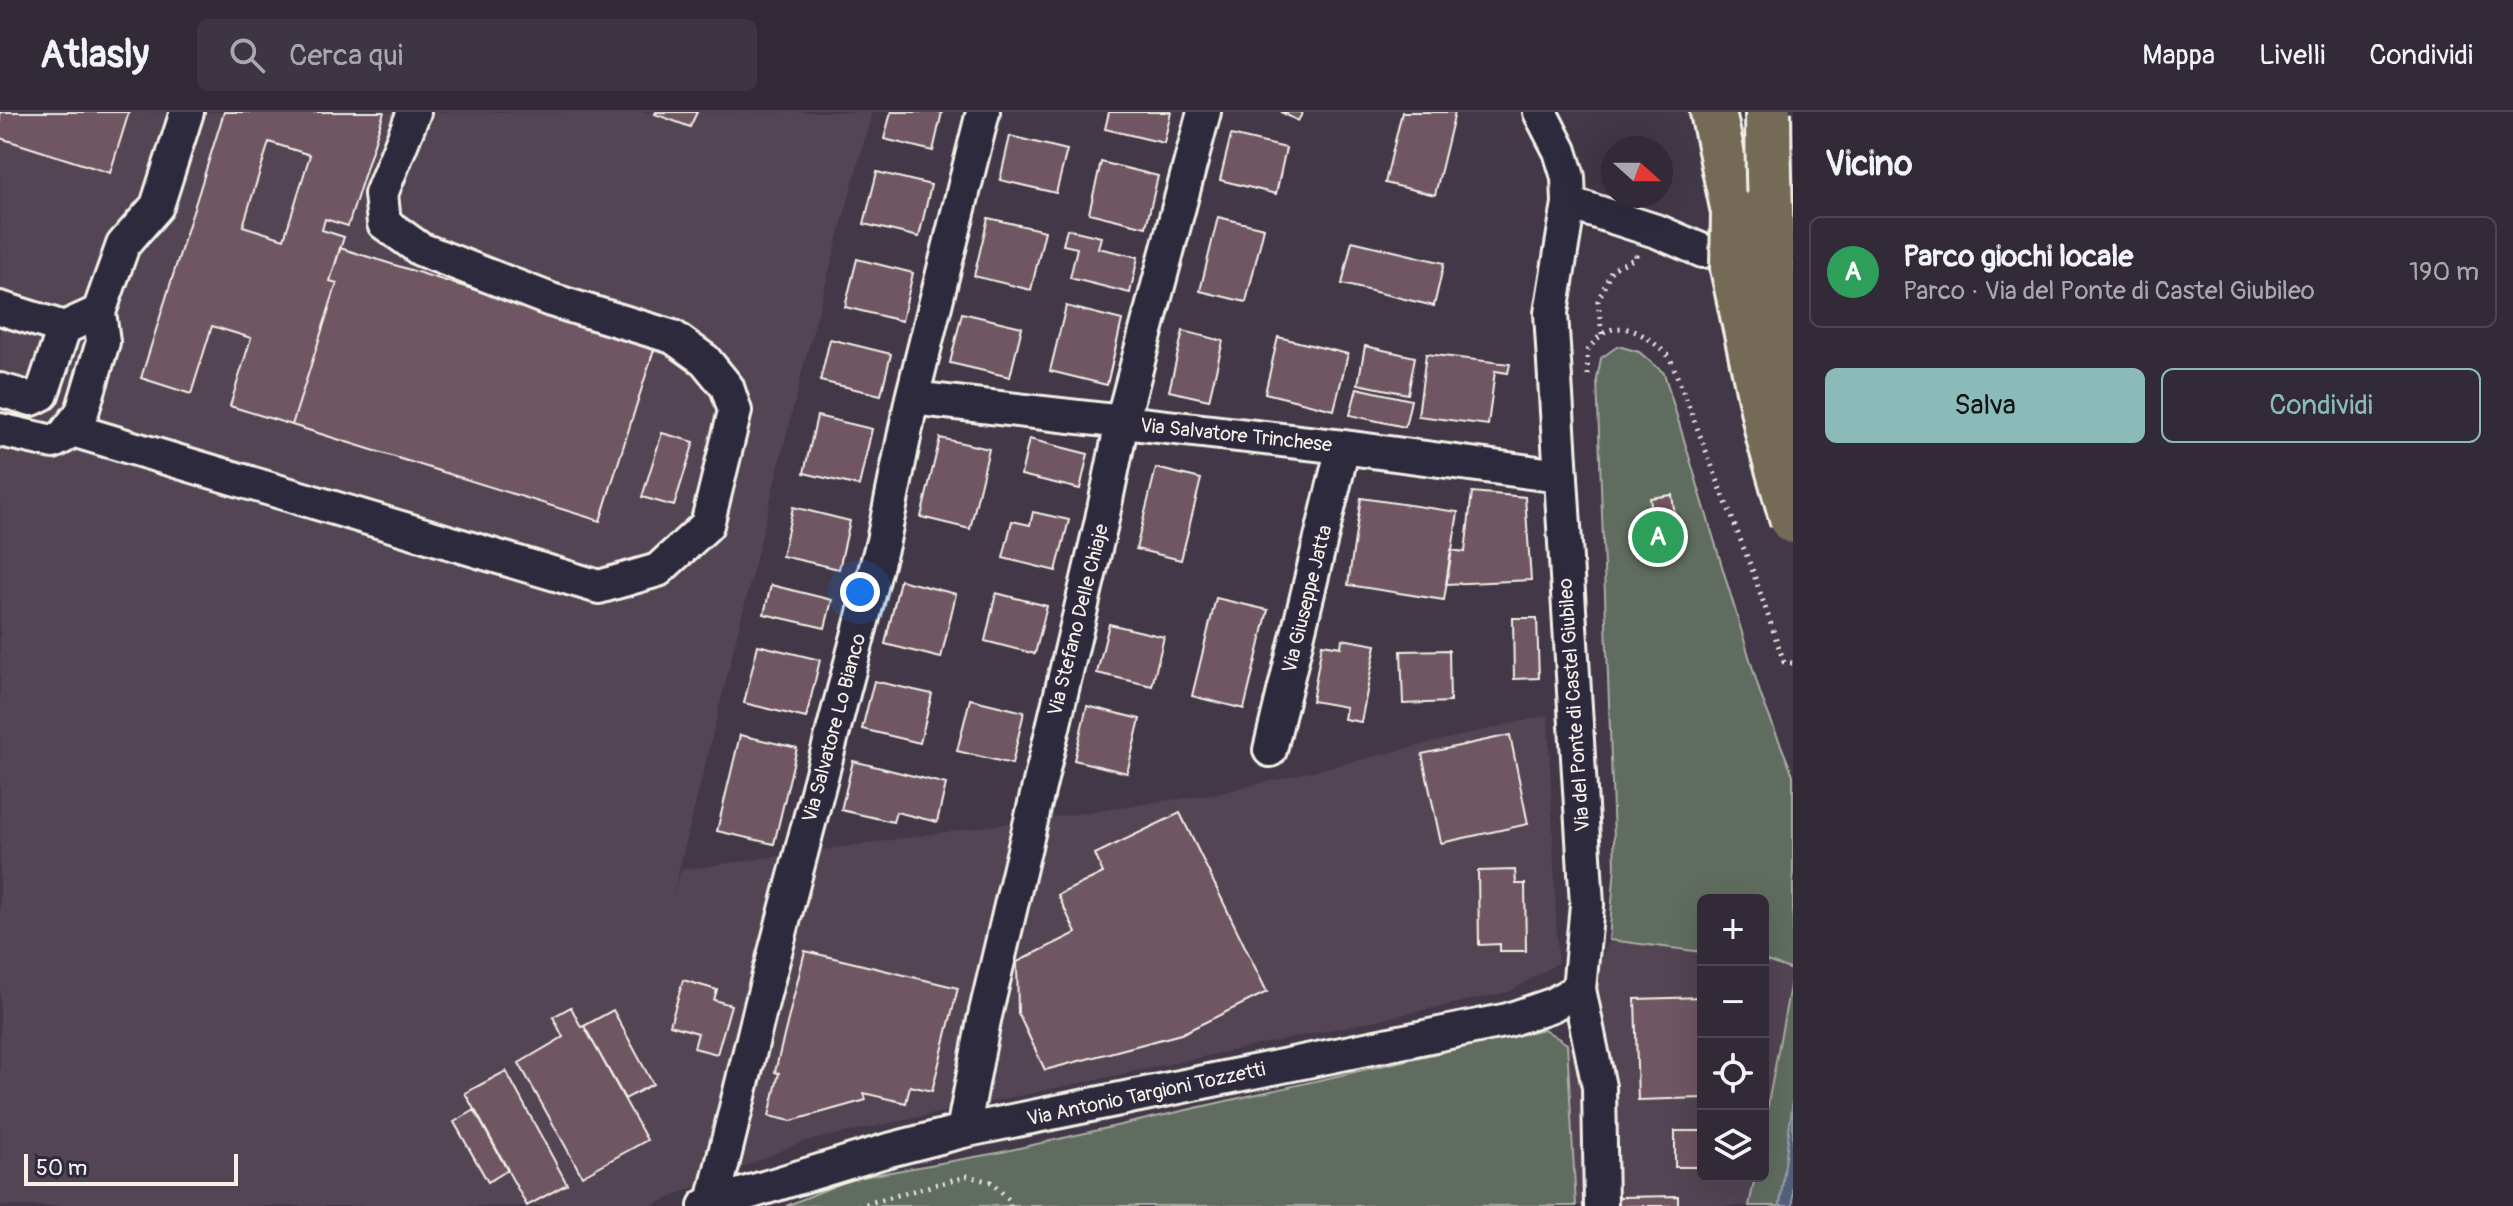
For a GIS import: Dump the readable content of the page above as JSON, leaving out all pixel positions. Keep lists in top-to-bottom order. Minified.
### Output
{"streets":{"street":["Via Salvatore Trinchese","Via Giuseppe Jatta","Via Stefano Delle Chiaje","Via del Ponte di Castel Giubileo","Via Salvatore Lo Bianco","Via Antonio Targioni Tozzetti"]},"crossings":[["Via Salvatore Trinchese","Via Giuseppe Jatta"],["Via Salvatore Trinchese","Via Stefano Delle Chiaje"],["Via Salvatore Trinchese","Via del Ponte di Castel Giubileo"],["Via Salvatore Trinchese","Via Salvatore Lo Bianco"],["Via Stefano Delle Chiaje","Via Antonio Targioni Tozzetti"],["Via del Ponte di Castel Giubileo","Via Antonio Targioni Tozzetti"],["Via Salvatore Lo Bianco","Via Antonio Targioni Tozzetti"]],"scale_bar":"50 m","north":"right","page":{"header":"Atlasly","search":"Cerca qui","nav":["Mappa","Livelli","Condividi"],"heading":"Vicino","list":[{"mark":"A","name":"Parco giochi locale","note":"Parco · Via del Ponte di Castel Giubileo","value":"190 m"}],"buttons":["Salva","Condividi"],"pins":"A","map_buttons":["+","−"],"scale":"50 m"}}
